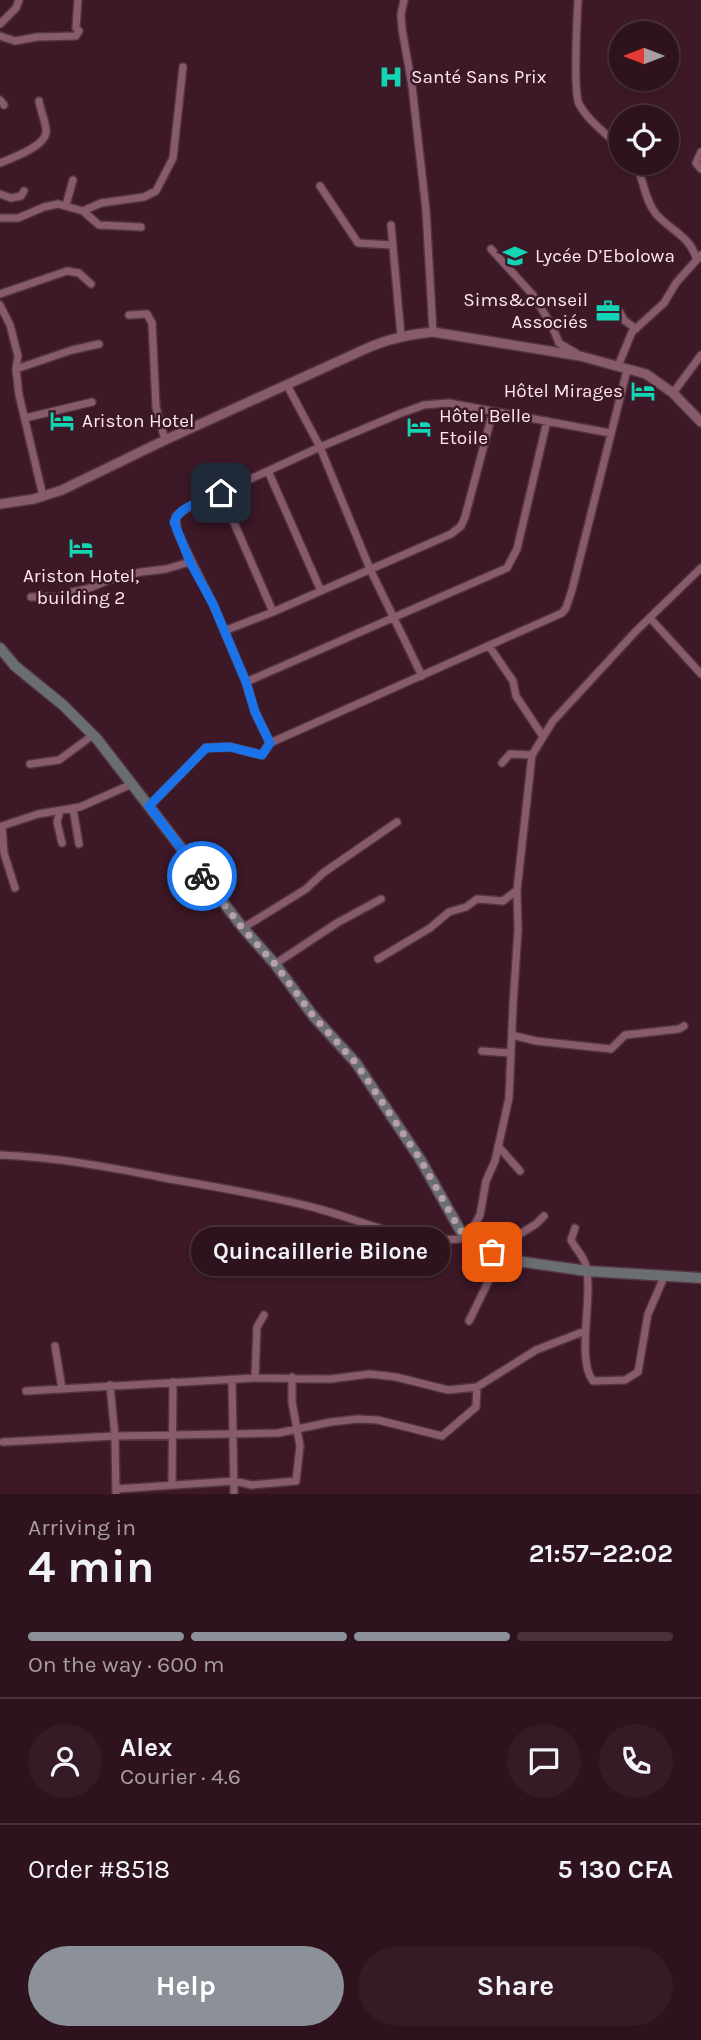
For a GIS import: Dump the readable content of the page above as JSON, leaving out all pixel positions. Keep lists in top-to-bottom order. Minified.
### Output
{"places":{"hospital":["Santé Sans Prix"],"school or university":["Lycée D’Ebolowa"],"office":["Sims&conseil Associés"],"hotel":["Hôtel Mirages","Ariston Hotel","Hôtel Belle Etoile","Ariston Hotel, building 2"],"other":["Quincaillerie Bilone"]},"north":"left","page":{"bubble":"Quincaillerie Bilone","heading":["4 min","Arriving in","21:57–22:02"],"panel":["Alex","Courier · 4.6","Order #8518","5 130 CFA"],"bar":"On the way · 600 m","buttons":["Help","Share"]}}
